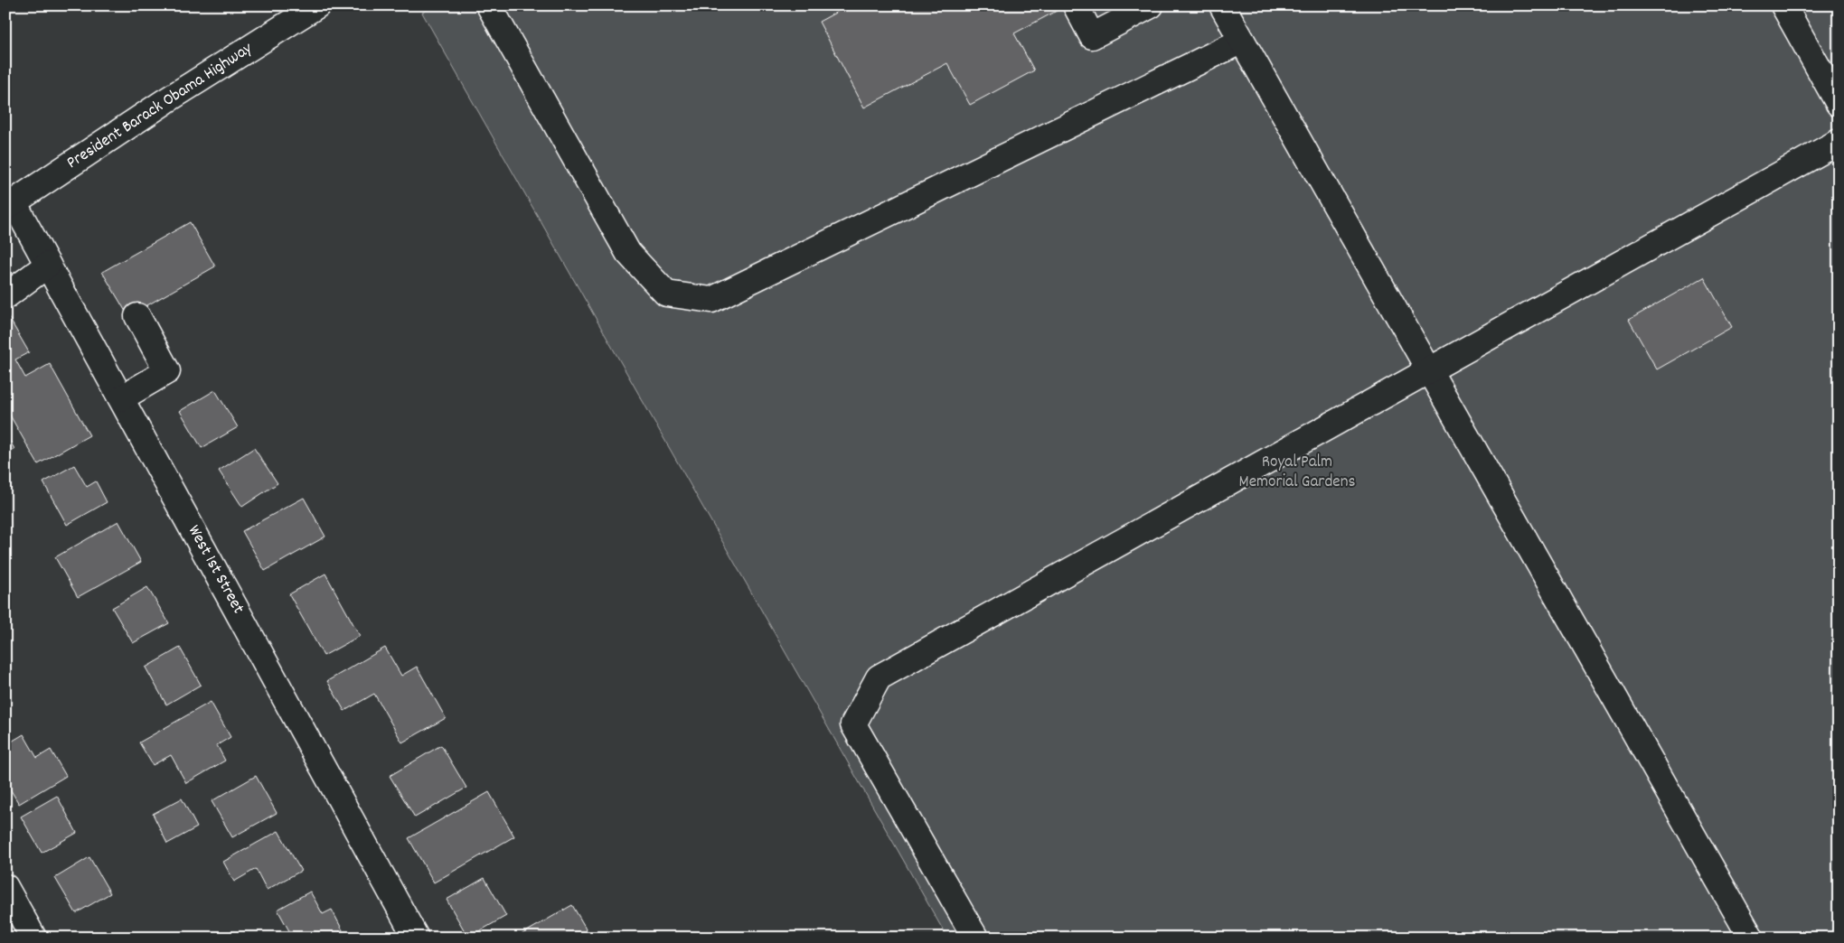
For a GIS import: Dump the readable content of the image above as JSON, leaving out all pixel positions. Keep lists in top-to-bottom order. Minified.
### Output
{"streets":{"street":["President Barack Obama Highway","West 1st Street"]},"crossings":[["President Barack Obama Highway","West 1st Street"]],"parks":["Royal Palm Memorial Gardens"]}
